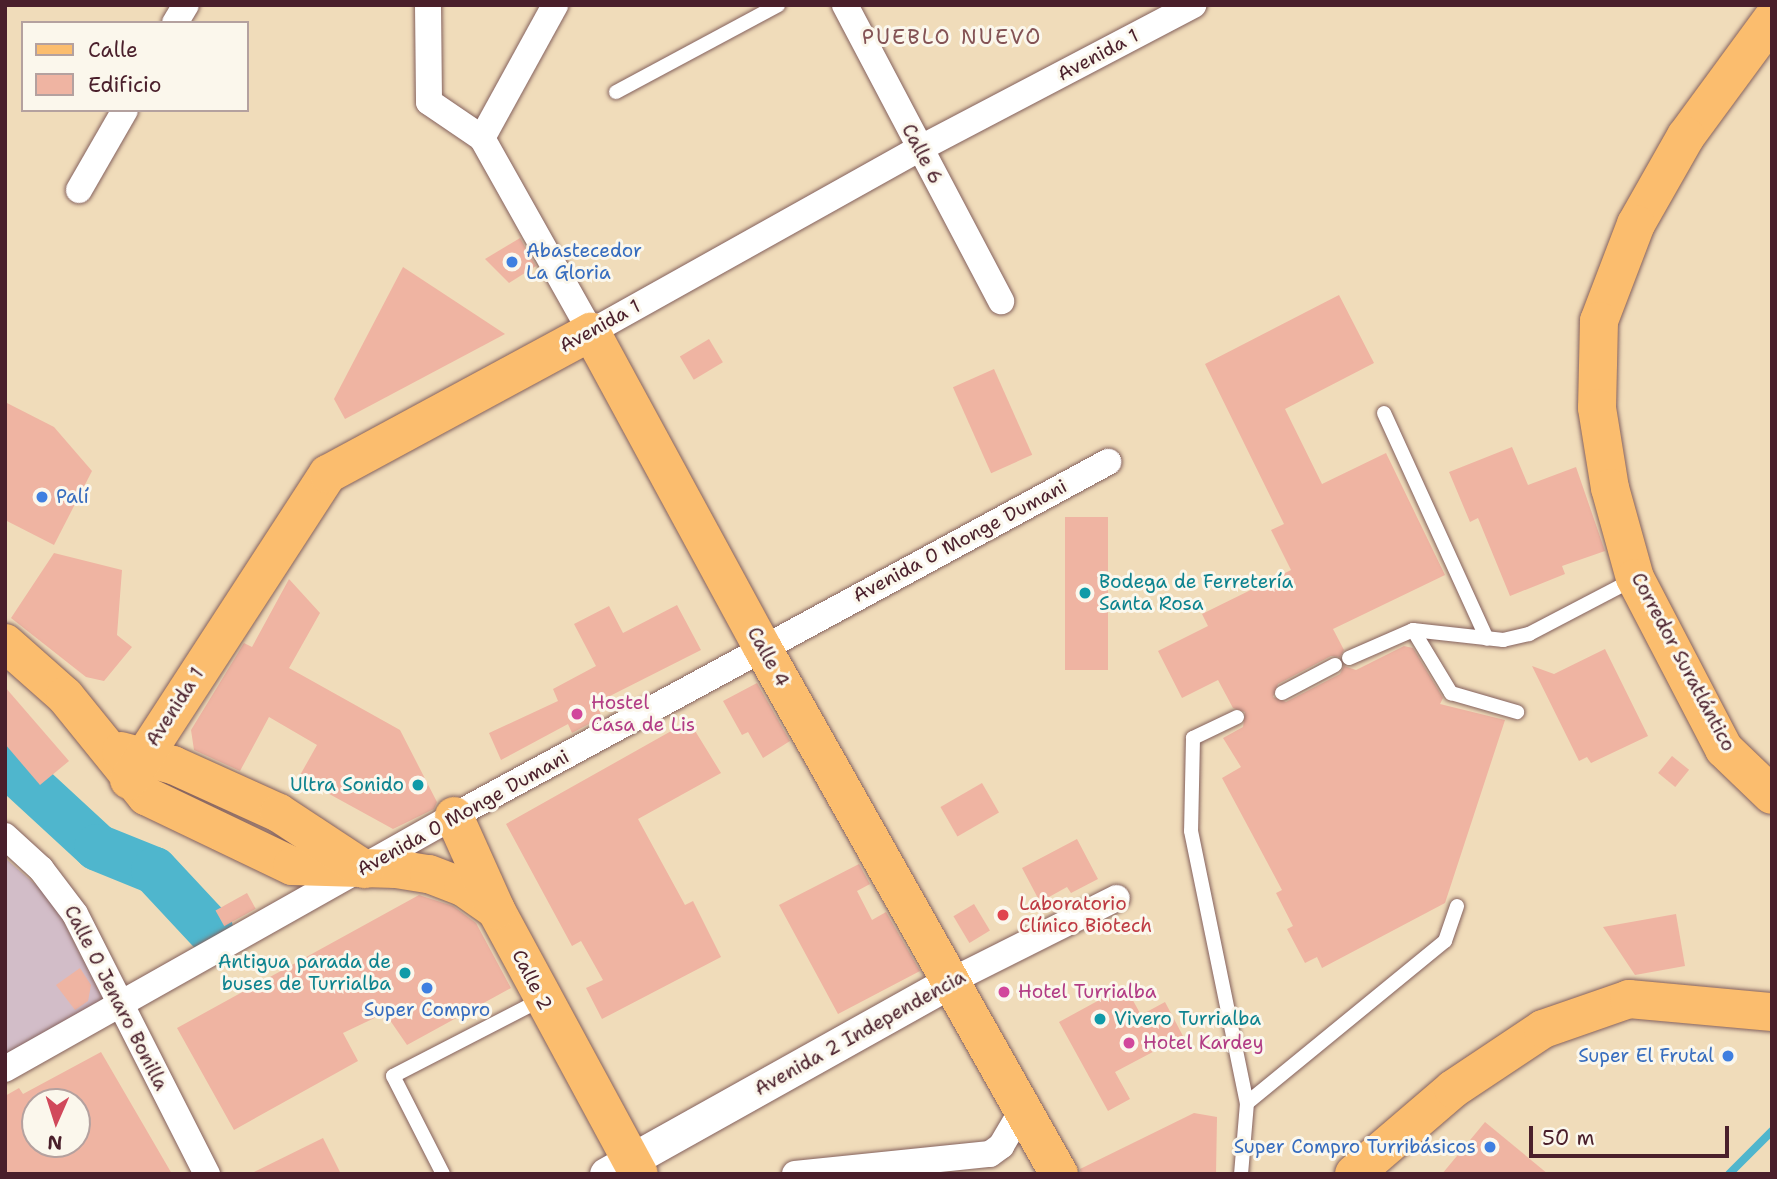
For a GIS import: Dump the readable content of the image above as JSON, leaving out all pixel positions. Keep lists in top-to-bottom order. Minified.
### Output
{"streets":{"main road":["Avenida 1","Calle 4","Corredor Suratlántico","Calle 2"],"street":["Calle 6","Avenida 0 Monge Dumani","Calle 0 Jenaro Bonilla","Avenida 2 Independencia"]},"crossings":[["Avenida 1","Calle 6"],["Avenida 1","Calle 4"],["Avenida 1","Calle 2"],["Avenida 0 Monge Dumani","Calle 4"],["Avenida 0 Monge Dumani","Calle 2"],["Avenida 0 Monge Dumani","Calle 0 Jenaro Bonilla"],["Calle 4","Avenida 2 Independencia"],["Calle 2","Avenida 2 Independencia"]],"districts":["PUEBLO NUEVO"],"places":["Abastecedor La Gloria","Palí","Bodega de Ferretería Santa Rosa","Hostel Casa de Lis","Ultra Sonido","Laboratorio Clínico Biotech","Antigua parada de buses de Turrialba","Super Compro","Hotel Turrialba","Vivero Turrialba","Hotel Kardey","Super El Frutal","Super Compro Turribásicos"],"legend":["Calle","Edificio"],"scale_bar":"50 m","north":"bottom"}
